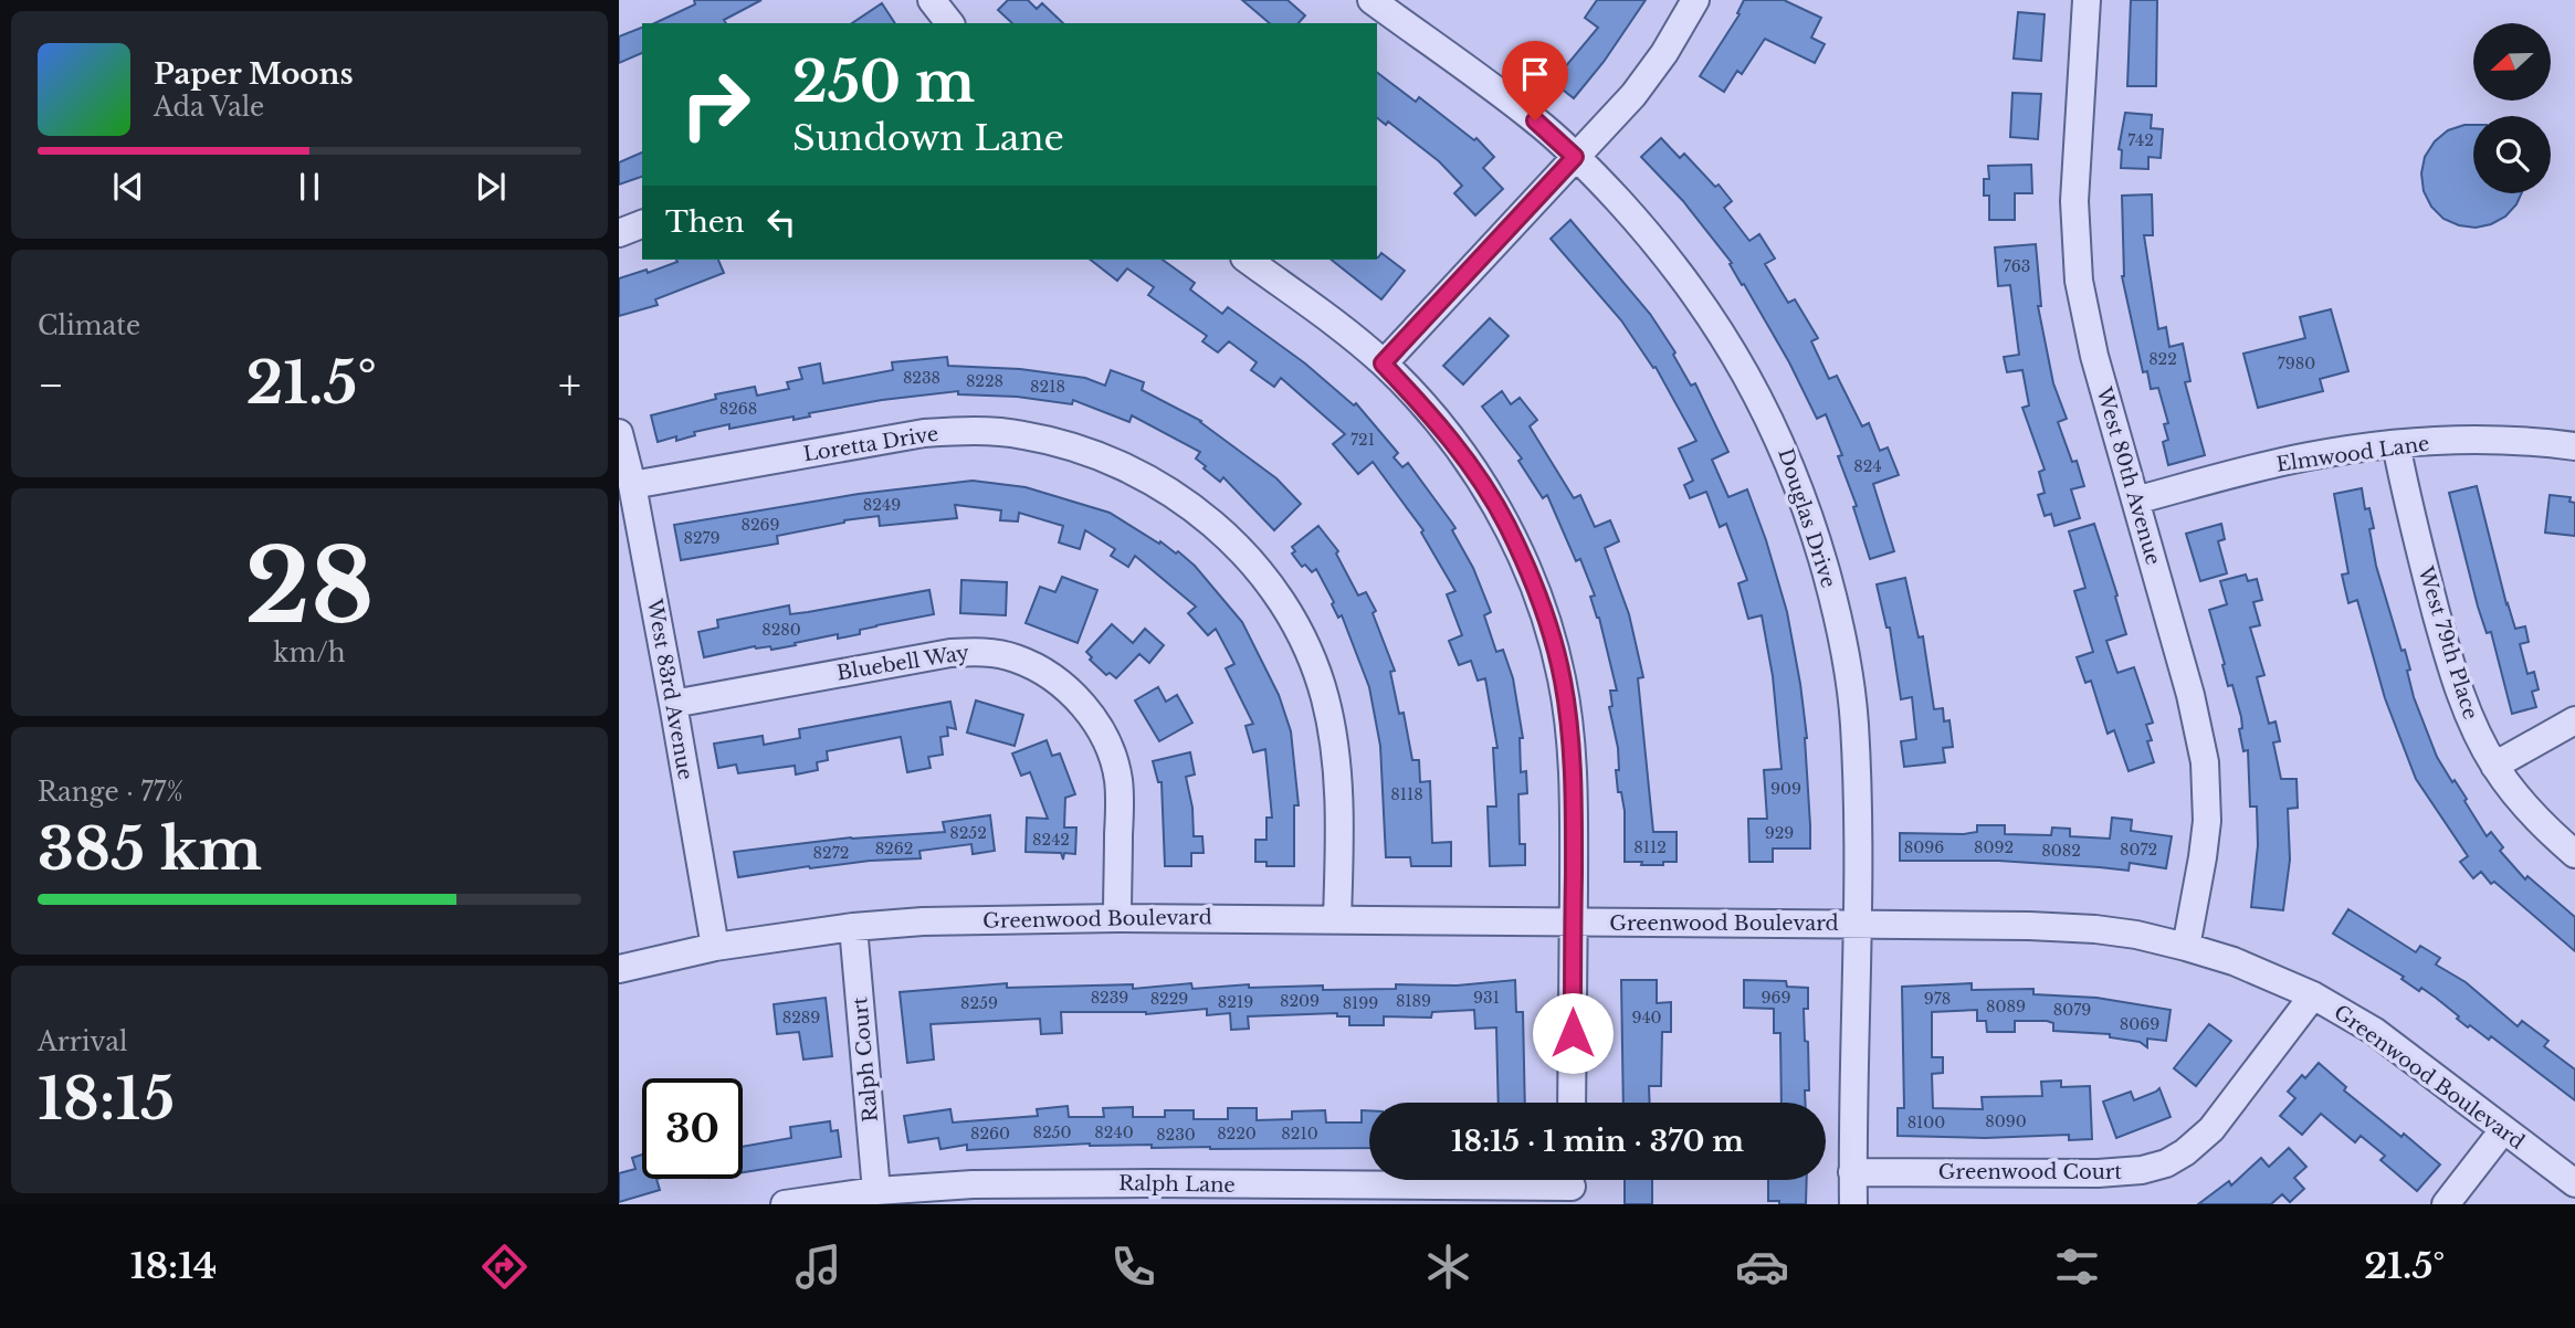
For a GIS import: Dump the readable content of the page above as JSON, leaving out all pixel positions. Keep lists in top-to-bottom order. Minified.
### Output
{"streets":{"street":["Loretta Drive","Elmwood Lane","West 80th Avenue","Douglas Drive","West 79th Place","Bluebell Way","West 83rd Avenue","Greenwood Boulevard","Ralph Court","Greenwood Court","Ralph Lane"]},"crossings":[["Loretta Drive","West 83rd Avenue"],["Loretta Drive","Greenwood Boulevard"],["Elmwood Lane","West 80th Avenue"],["Elmwood Lane","West 79th Place"],["West 80th Avenue","Greenwood Boulevard"],["Douglas Drive","Greenwood Boulevard"],["Douglas Drive","Greenwood Court"],["Bluebell Way","West 83rd Avenue"],["Bluebell Way","Greenwood Boulevard"],["West 83rd Avenue","Greenwood Boulevard"],["Greenwood Boulevard","Ralph Court"],["Greenwood Boulevard","Greenwood Court"],["Ralph Court","Ralph Lane"]],"house_numbers":["742","763","822","7980","8238","8228","8218","8268","721","824","8249","8269","8279","8280","909","8118","8252","929","8242","8112","8096","8092","8262","8072","8082","8272","8239","931","969","8229","978","8209","8189","8219","8259","8199","8089","8079","8289","940","8069","8090","8100","8250","8240","8260","8220","8210","8230"],"north":"left","page":{"turn":["250 m","Sundown Lane"],"song":["Paper Moons","Ada Vale"],"then":"Then","tile":["Climate",["28","km/h"],["Range · 77%","385 km"],["Arrival","18:15"]],"heat":["−","21.5°","+"],"limit":"30","trip":"18:15 · 1 min · 370 m","tabs":["18:14","21.5°"]}}
